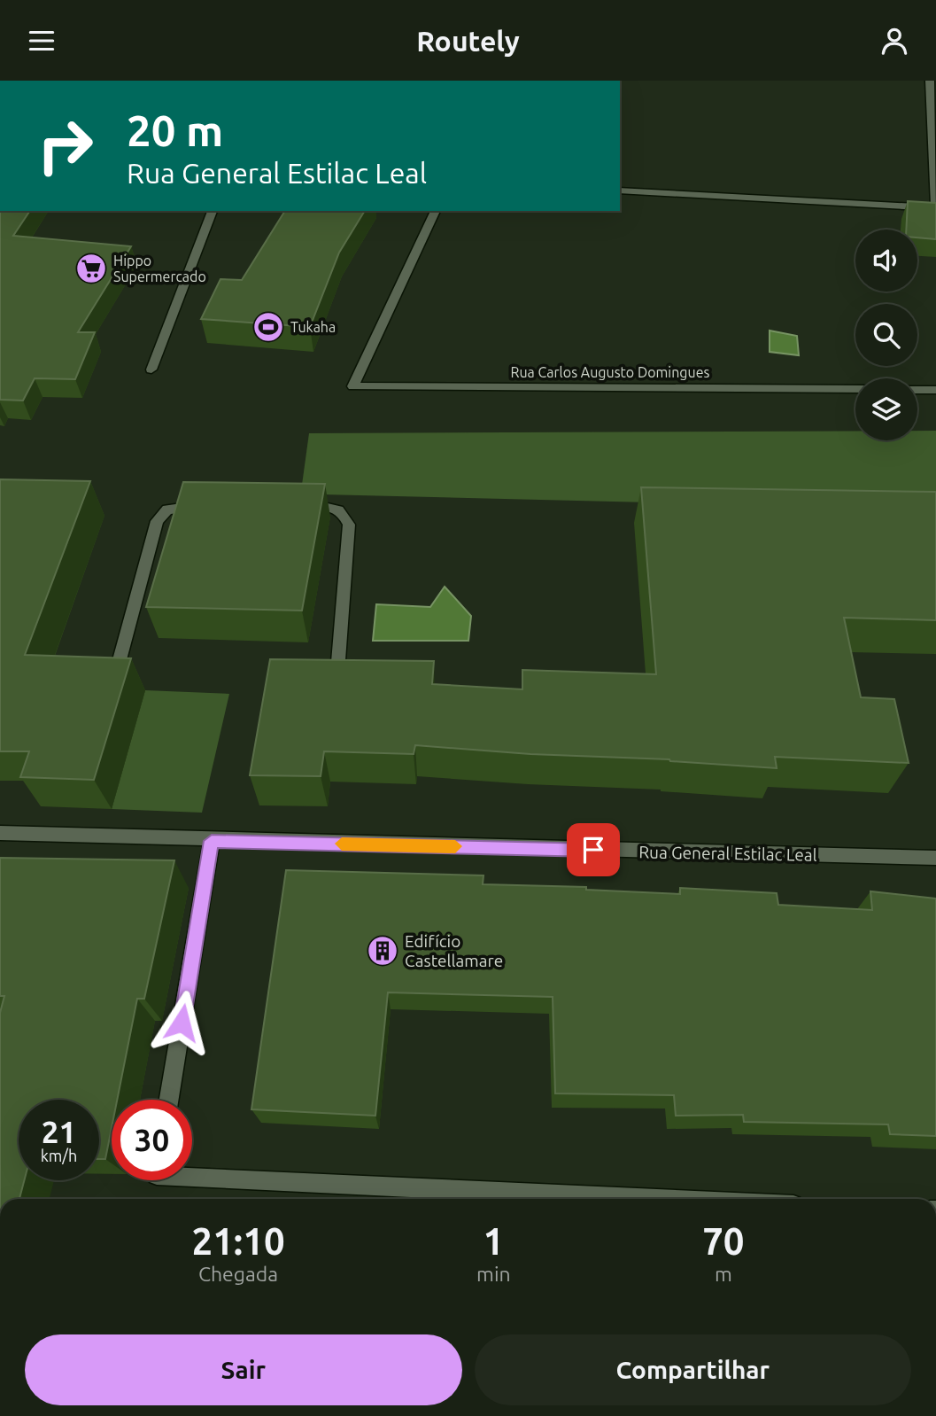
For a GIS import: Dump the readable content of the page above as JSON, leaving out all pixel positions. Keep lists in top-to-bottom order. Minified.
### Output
{"streets":{"street":["Rua Carlos Augusto Domingues","Rua General Estilac Leal"]},"places":{"supermarket":["Hippo Supermercado"],"sports":["Tukaha"],"building":["Edifício Castellamare"]},"page":{"header":"Routely","turn":["20 m","Rua General Estilac Leal"],"speed":"21 km/h","limit":"30","eta":["21:10","Chegada","1","min","70","m"],"buttons":["Sair","Compartilhar"]}}
